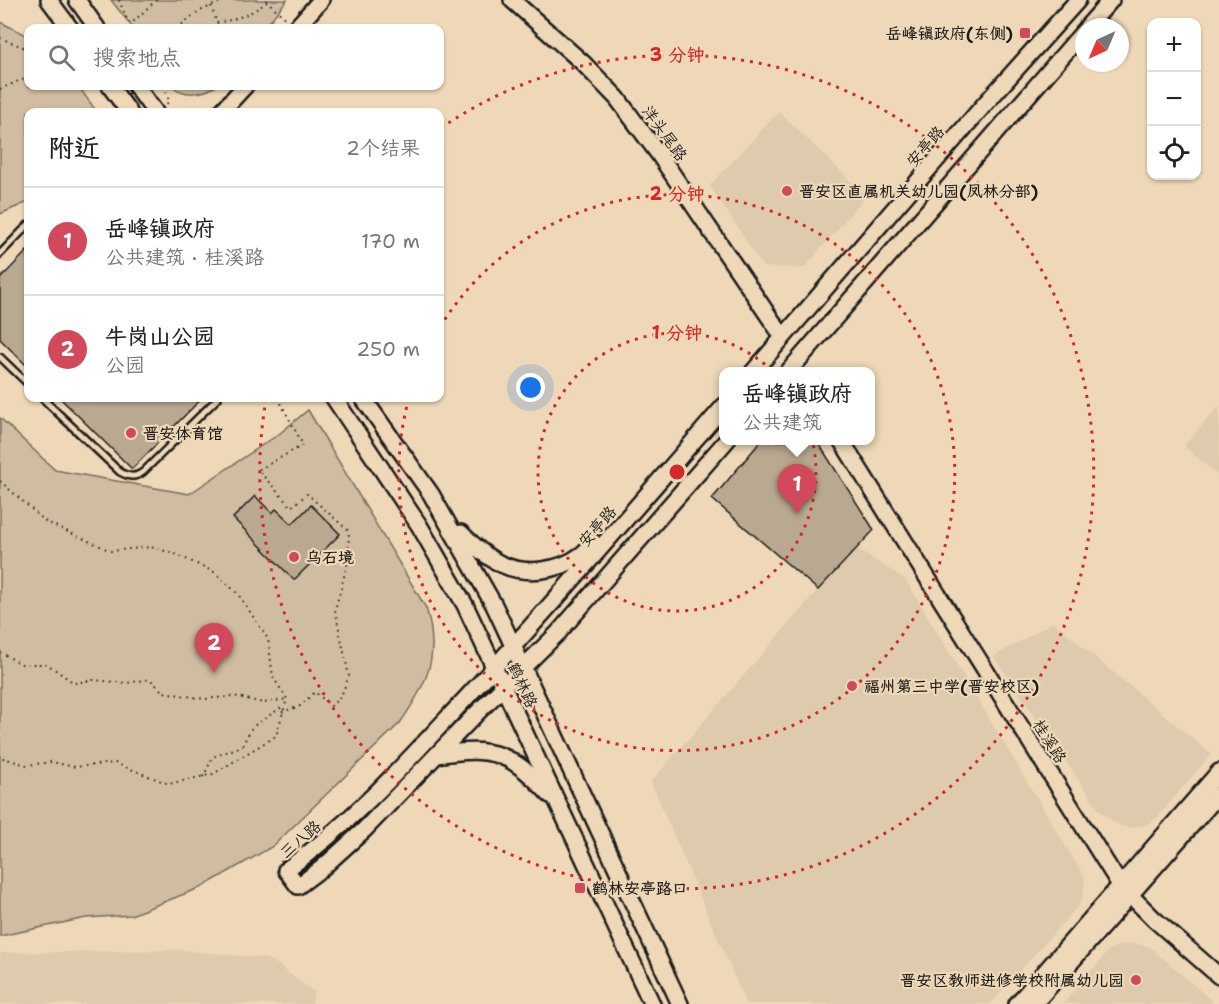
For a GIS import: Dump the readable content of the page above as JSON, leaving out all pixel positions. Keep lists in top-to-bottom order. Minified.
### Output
{"streets":{"main road":["洋头尾路","安亭路","鹤林路","桂溪路","三八路"]},"crossings":[["洋头尾路","安亭路"],["安亭路","鹤林路"],["安亭路","三八路"],["鹤林路","三八路"]],"places":{"transit":["岳峰镇政府(东侧)","鹤林安亭路口"],"other":["晋安区直属机关幼儿园(凤林分部)","晋安体育馆","乌石境","福州第三中学(晋安校区)","晋安区教师进修学校附属幼儿园"]},"north":"bottom left","page":{"map_buttons":["+","−"],"search":"搜索地点","heading":["附近","2个结果"],"list":[{"mark":"1","name":"岳峰镇政府","note":"公共建筑 · 桂溪路","value":"170 m"},{"mark":"2","name":"牛岗山公园","note":"公园","value":"250 m"}],"popup":["岳峰镇政府","公共建筑"],"pins":["1","2"]},"rings":["3 分钟","2 分钟","1 分钟"]}
